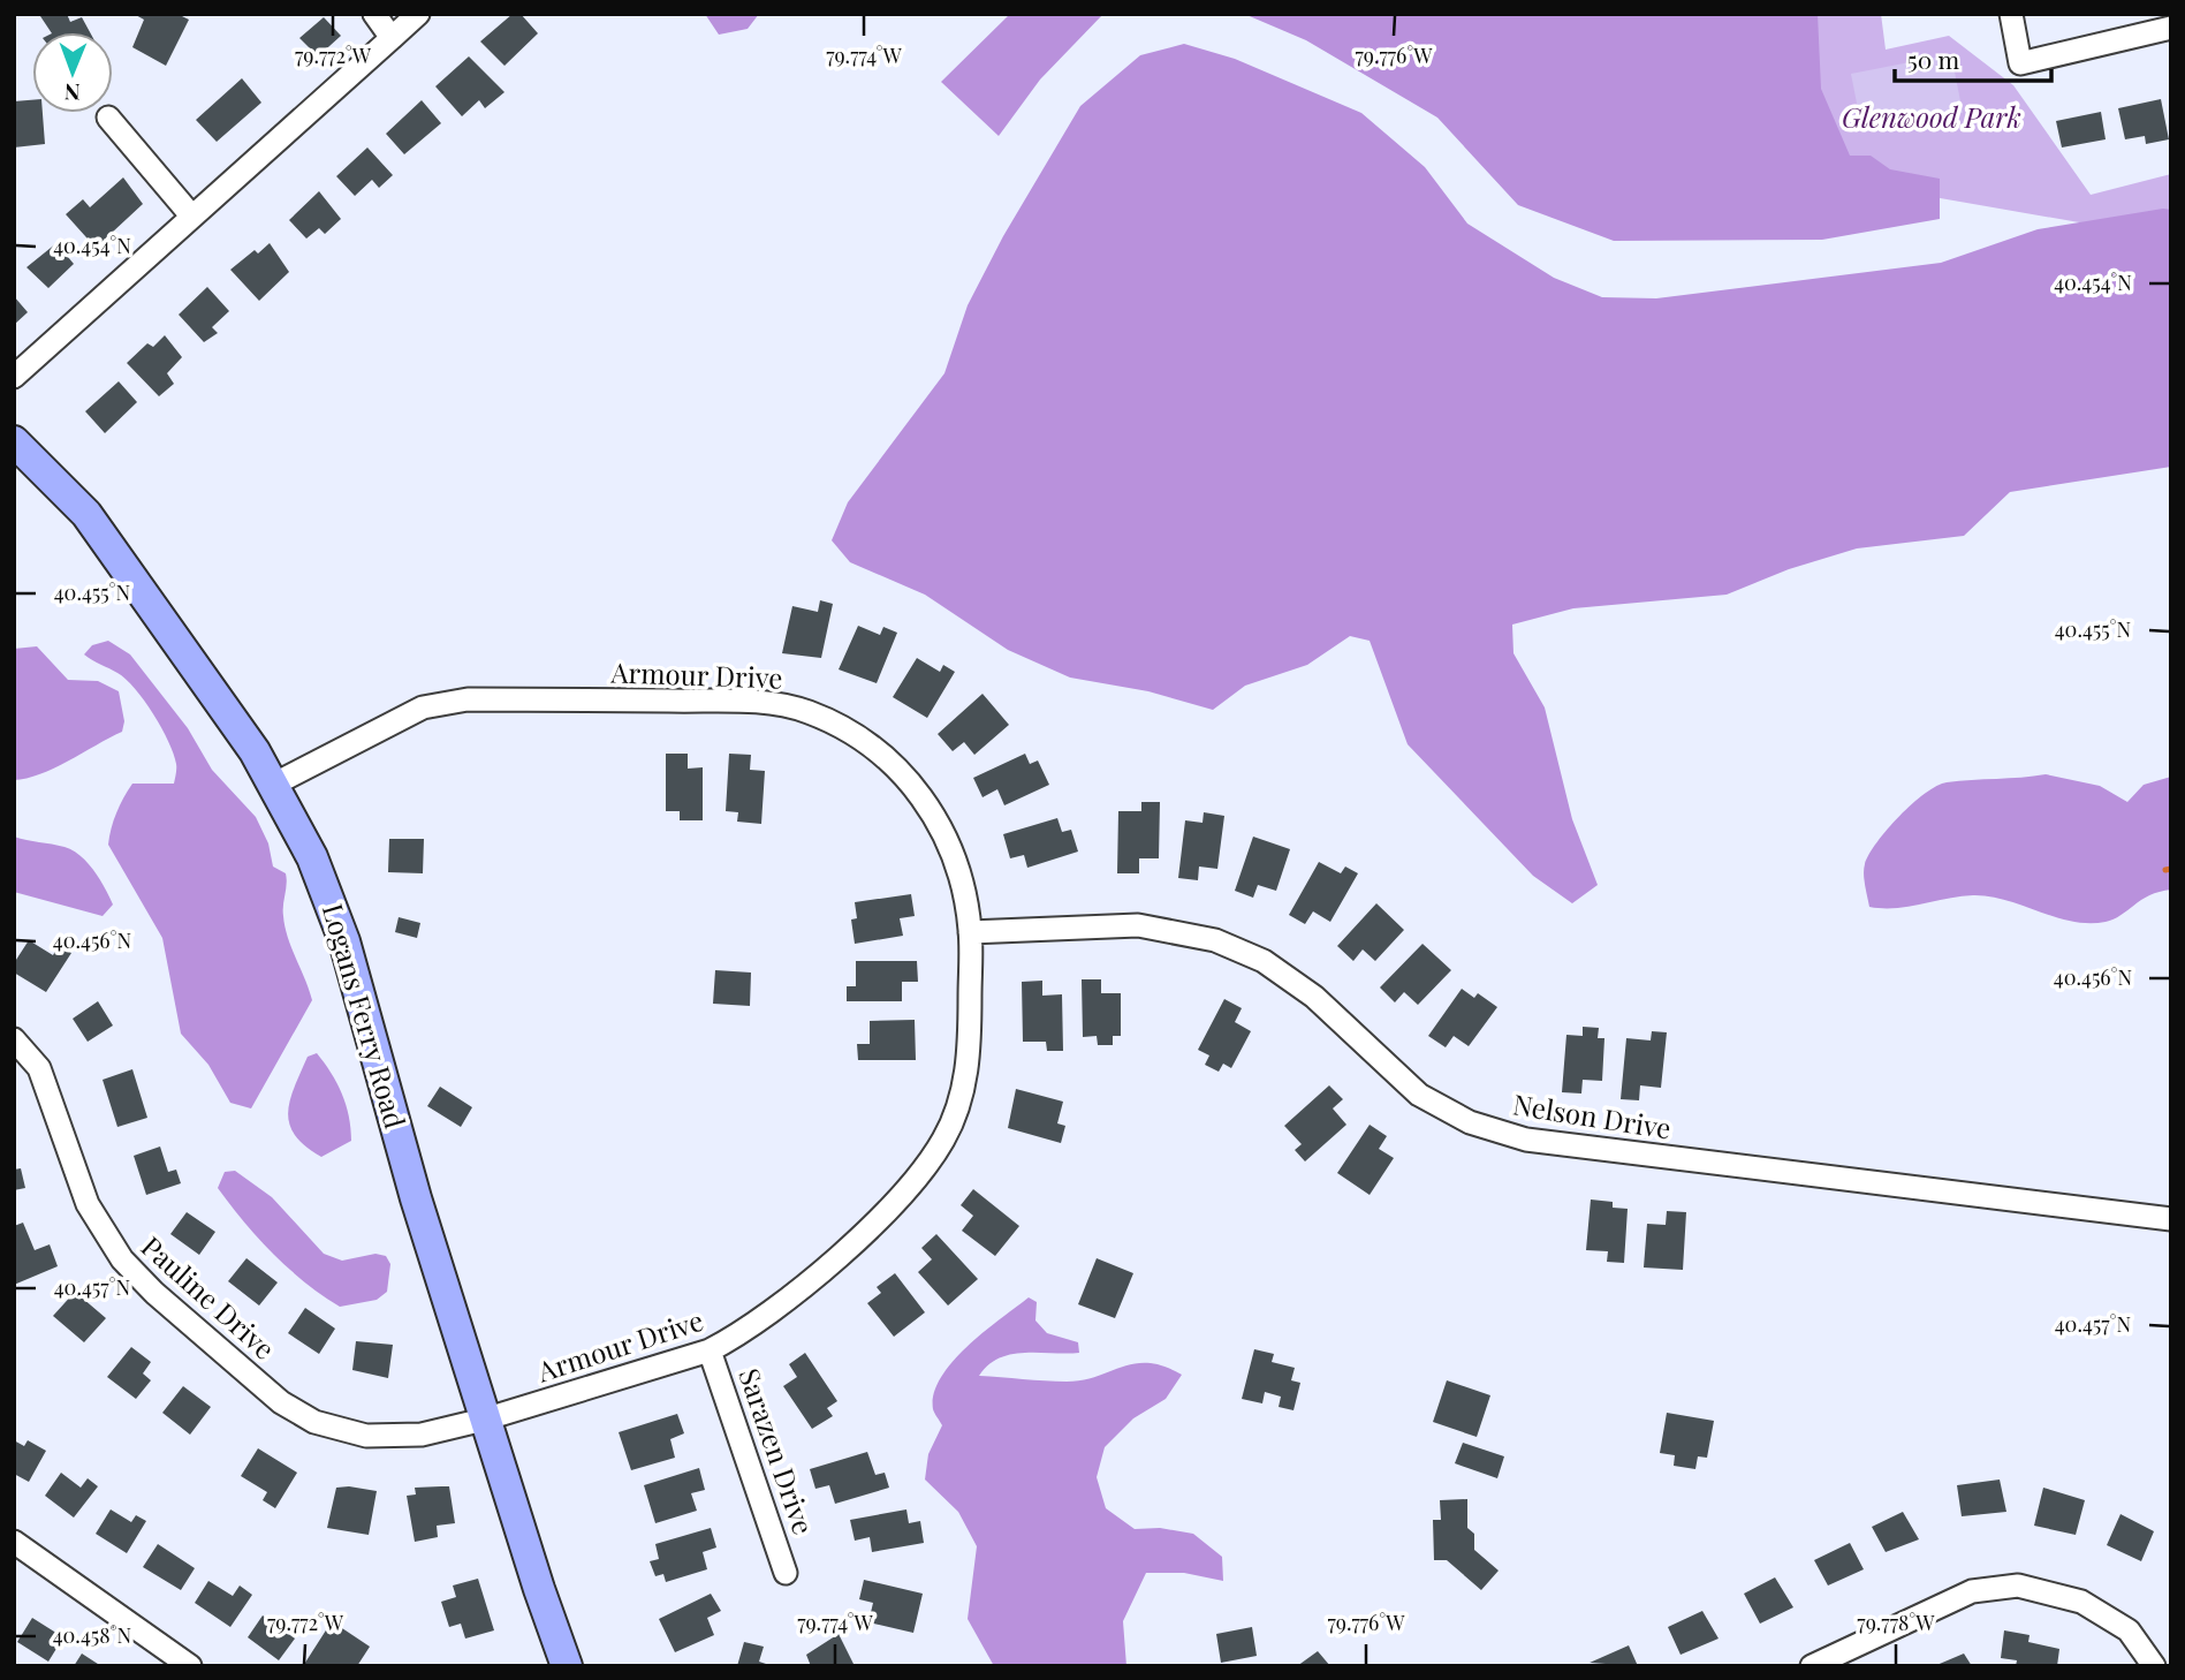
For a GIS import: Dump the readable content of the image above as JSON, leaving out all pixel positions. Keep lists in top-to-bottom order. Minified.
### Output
{"streets":{"street":["Armour Drive","Logans Ferry Road","Nelson Drive","Pauline Drive","Sarazen Drive"]},"crossings":[["Armour Drive","Logans Ferry Road"],["Armour Drive","Nelson Drive"],["Armour Drive","Pauline Drive"],["Armour Drive","Sarazen Drive"],["Logans Ferry Road","Pauline Drive"]],"parks":["Glenwood Park"],"scale_bar":"50 m","north":"bottom","coordinates":["79.772°W","79.774°W","79.776°W","40.454°N","40.455°N","40.456°N","40.457°N","79.778°W","40.458°N"]}
